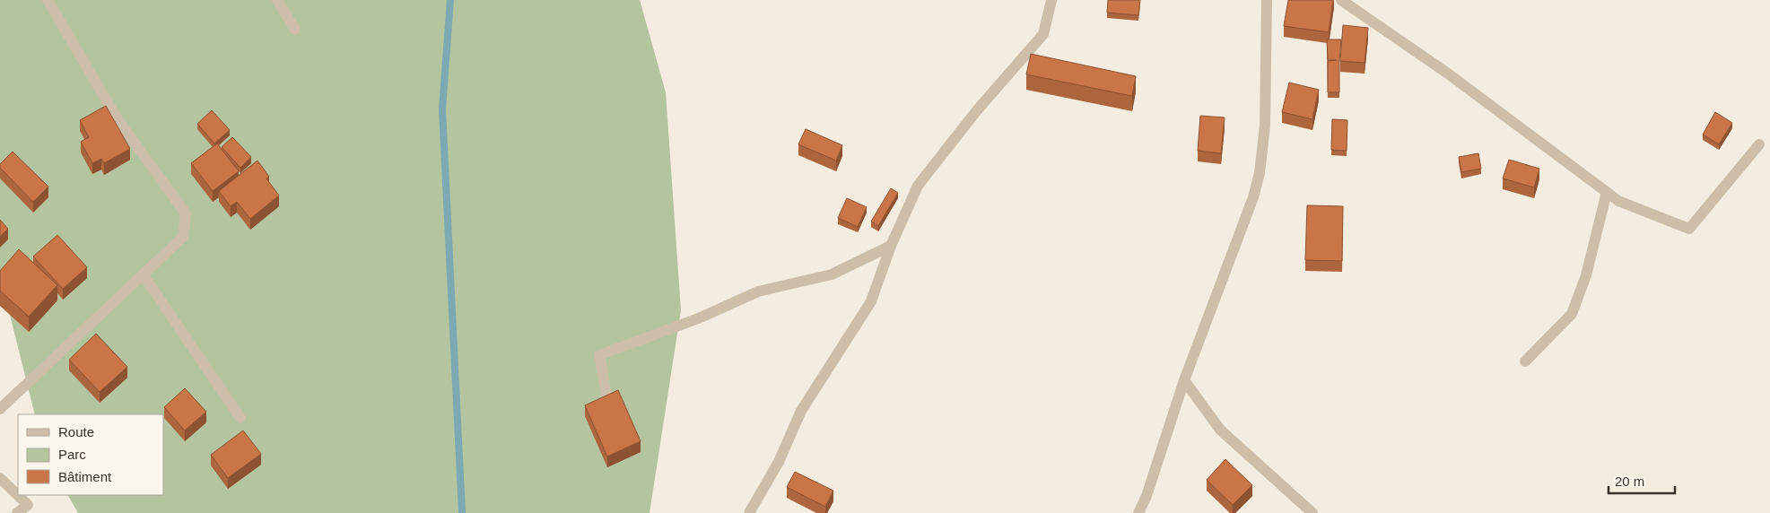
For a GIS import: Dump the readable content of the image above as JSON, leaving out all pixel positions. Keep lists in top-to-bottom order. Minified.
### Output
{"legend":["Route","Parc","Bâtiment"],"scale_bar":"20 m"}
